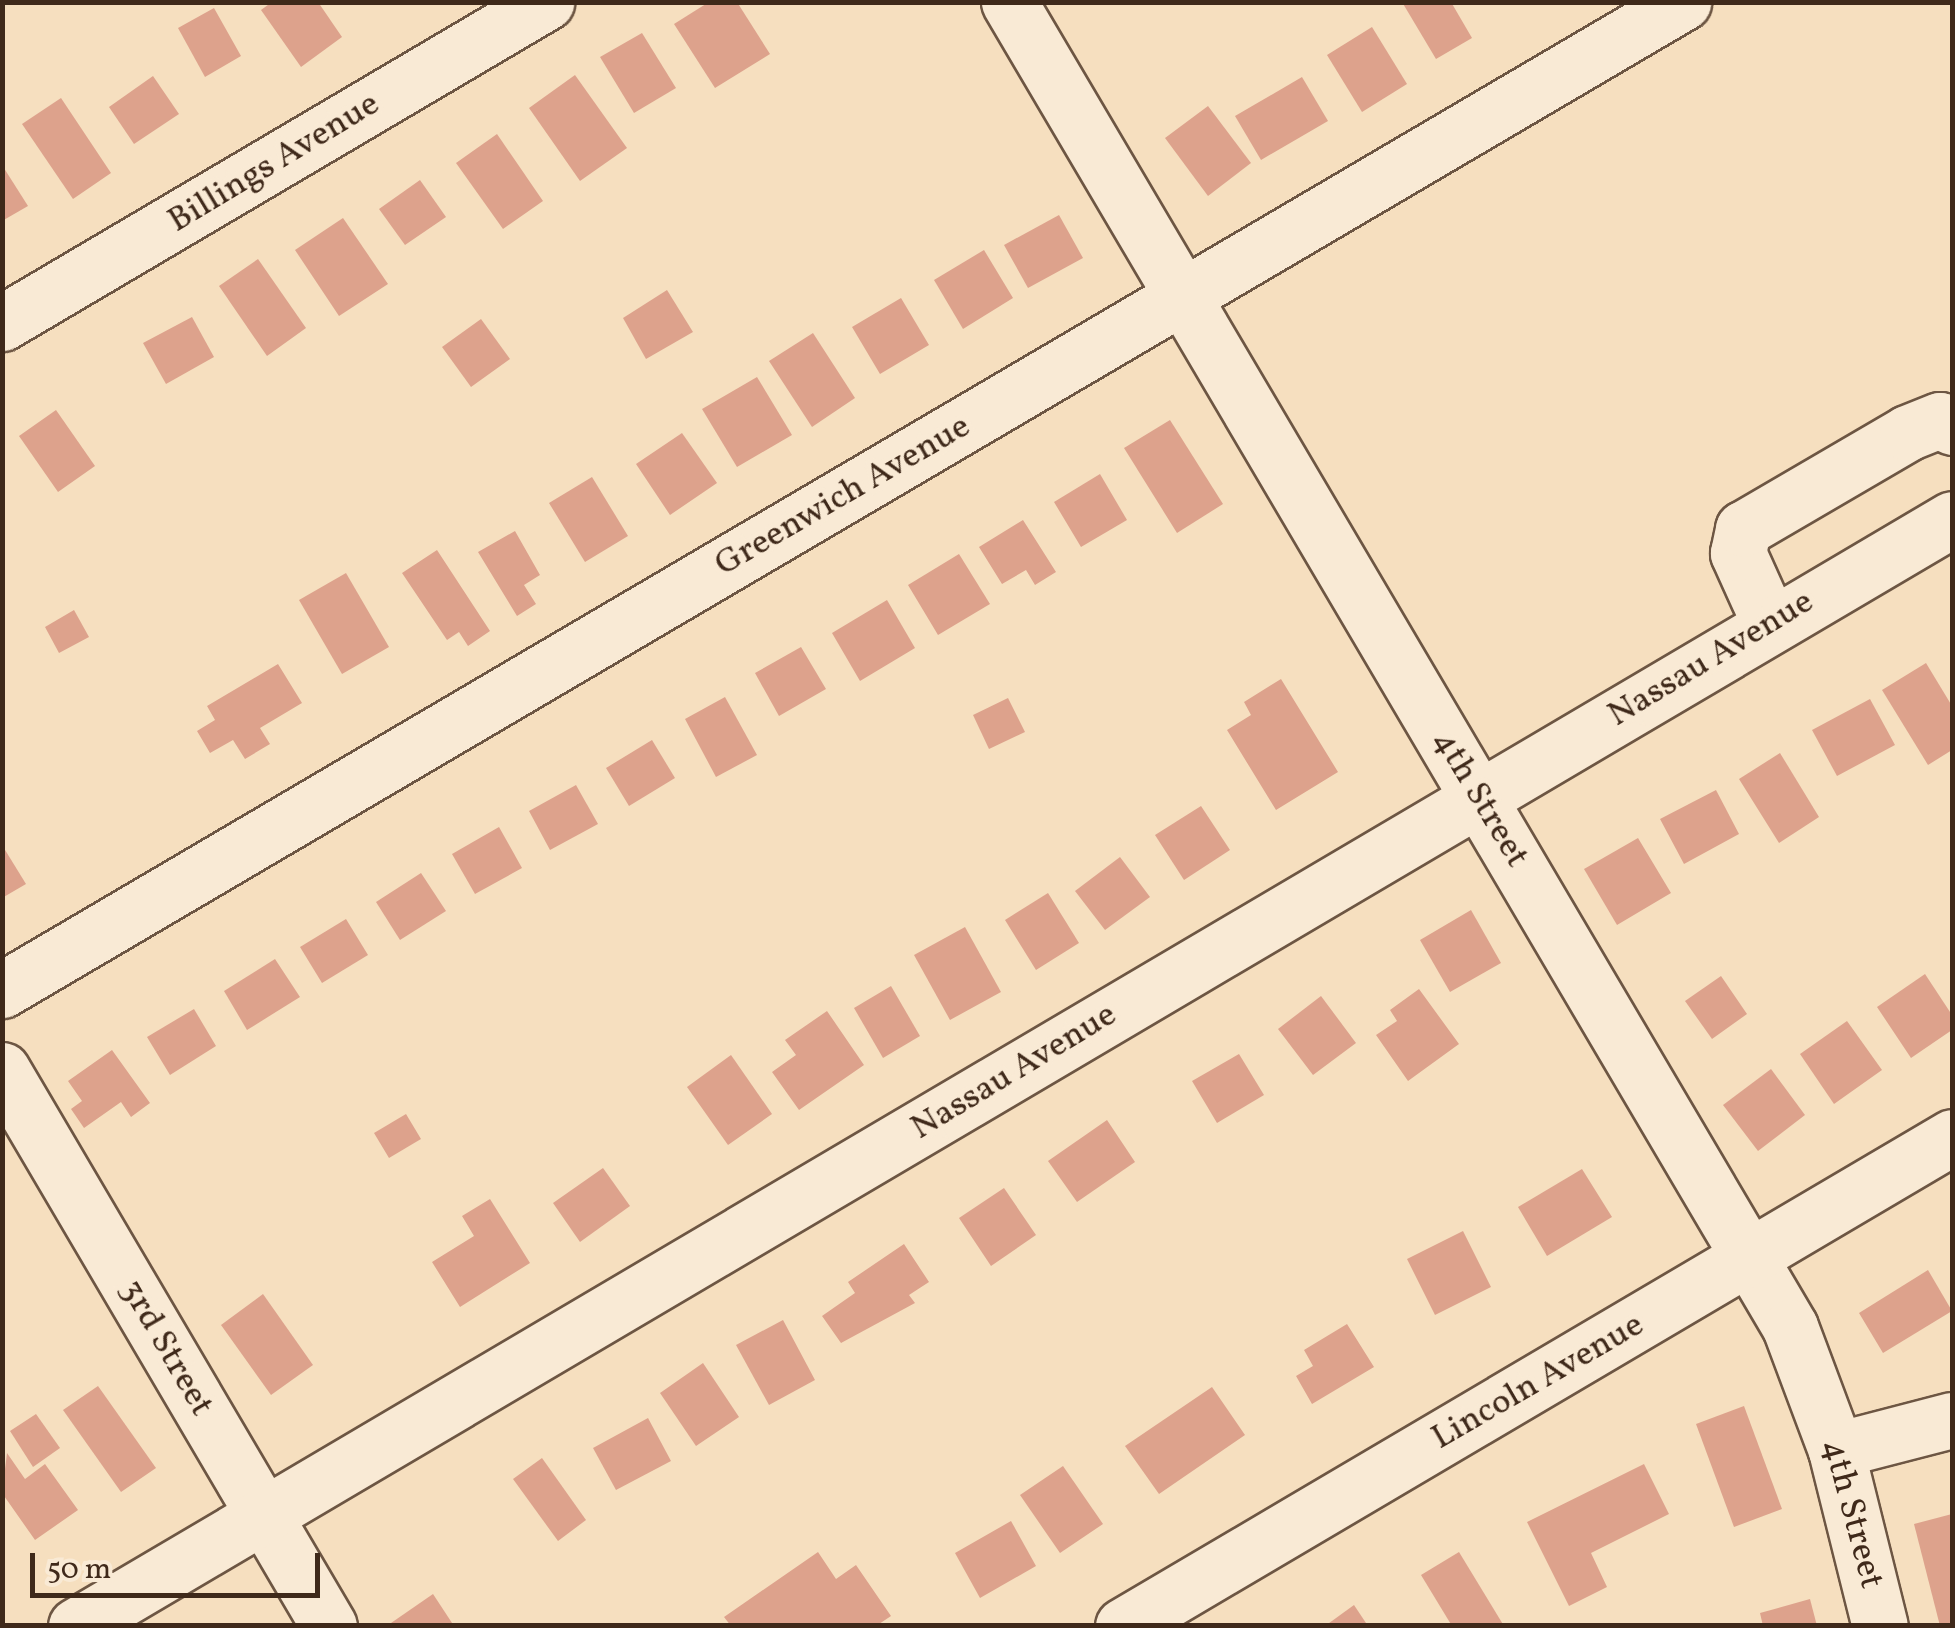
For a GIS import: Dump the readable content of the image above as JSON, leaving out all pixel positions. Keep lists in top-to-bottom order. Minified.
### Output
{"streets":{"street":["Billings Avenue","Greenwich Avenue","Nassau Avenue","4th Street","3rd Street","Lincoln Avenue"]},"crossings":[["Greenwich Avenue","4th Street"],["Nassau Avenue","4th Street"],["Nassau Avenue","3rd Street"],["4th Street","Lincoln Avenue"]],"scale_bar":"50 m"}
